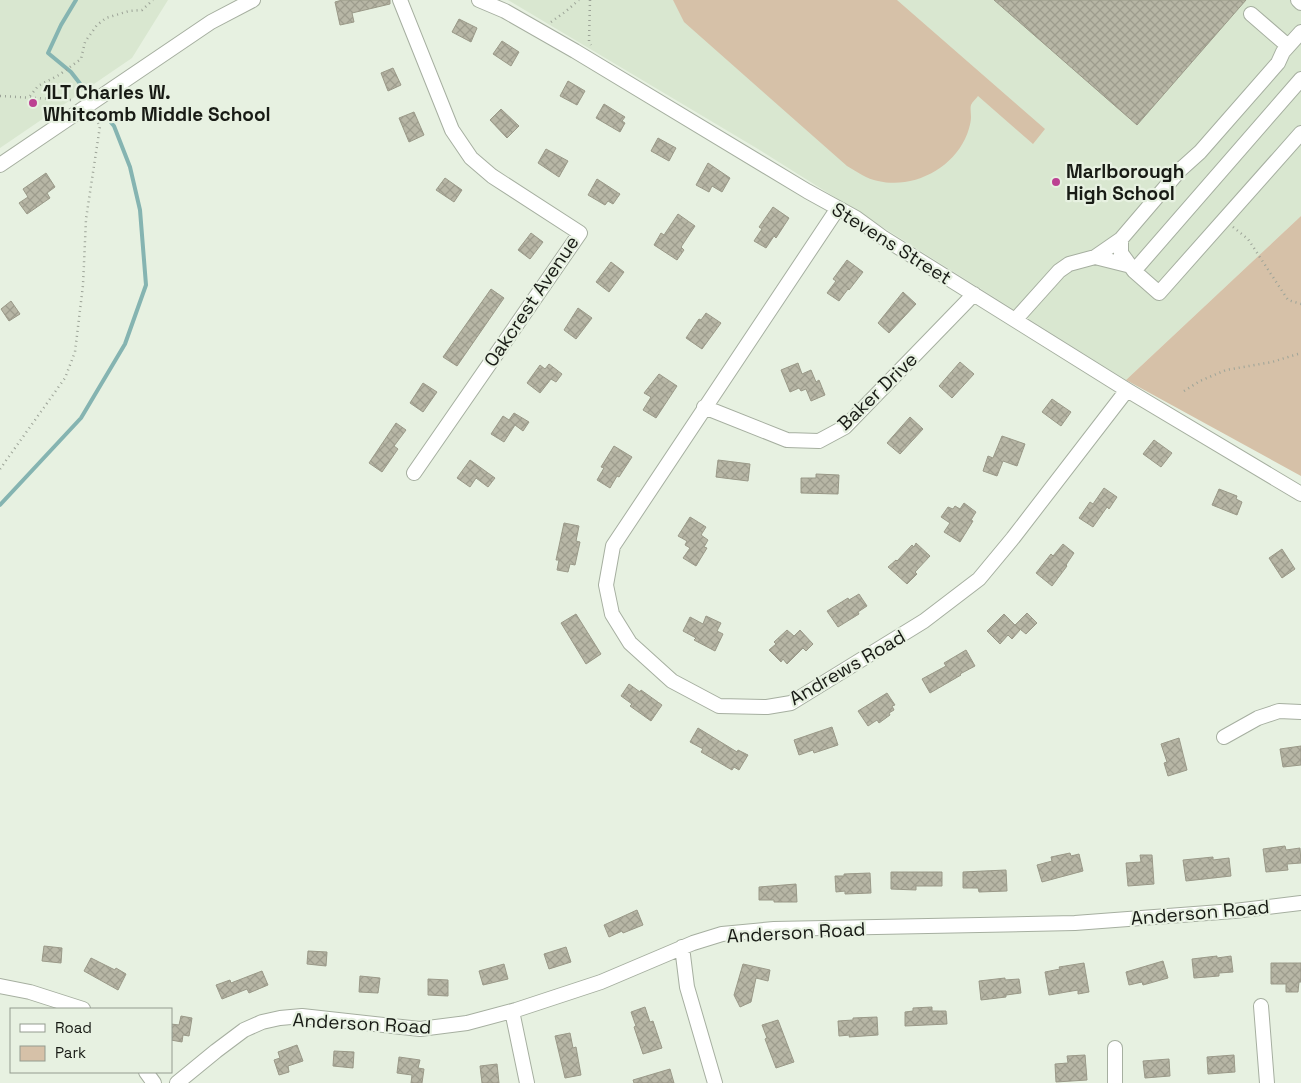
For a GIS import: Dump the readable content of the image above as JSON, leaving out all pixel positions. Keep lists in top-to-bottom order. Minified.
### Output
{"streets":{"street":["Stevens Street","Oakcrest Avenue","Baker Drive","Andrews Road","Anderson Road"]},"crossings":[["Stevens Street","Baker Drive"],["Stevens Street","Andrews Road"],["Baker Drive","Andrews Road"]],"places":["1LT Charles W. Whitcomb Middle School","Marlborough High School"],"legend":["Road","Park"]}
